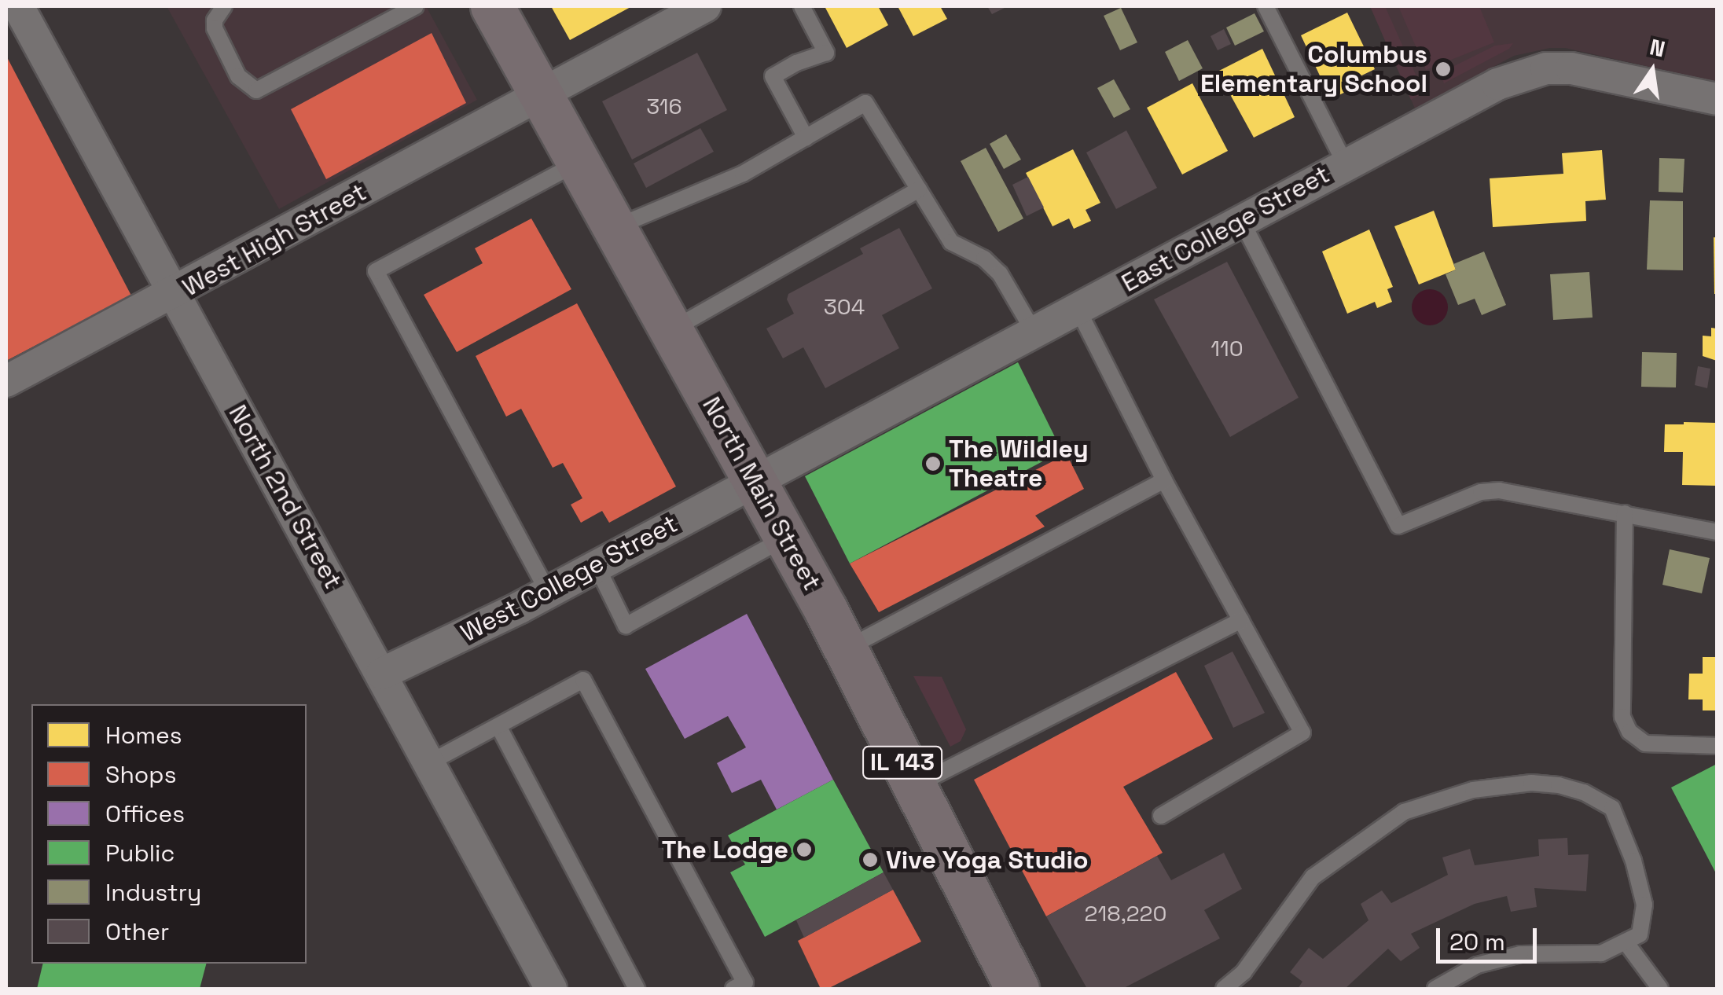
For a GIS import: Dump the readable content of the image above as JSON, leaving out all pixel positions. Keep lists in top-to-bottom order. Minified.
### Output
{"streets":{"main road":["North Main Street","IL 143"],"street":["East College Street","West High Street","North 2nd Street","West College Street"]},"crossings":[["East College Street","North Main Street"],["East College Street","West College Street"],["West High Street","North Main Street"],["West High Street","North 2nd Street"],["North Main Street","West College Street"],["North 2nd Street","West College Street"]],"places":["Columbus Elementary School","The Wildley Theatre","The Lodge","Vive Yoga Studio"],"house_numbers":["316","304","110","218,220"],"legend":["Homes","Shops","Offices","Public","Industry","Other"],"scale_bar":"20 m","north":"top"}
